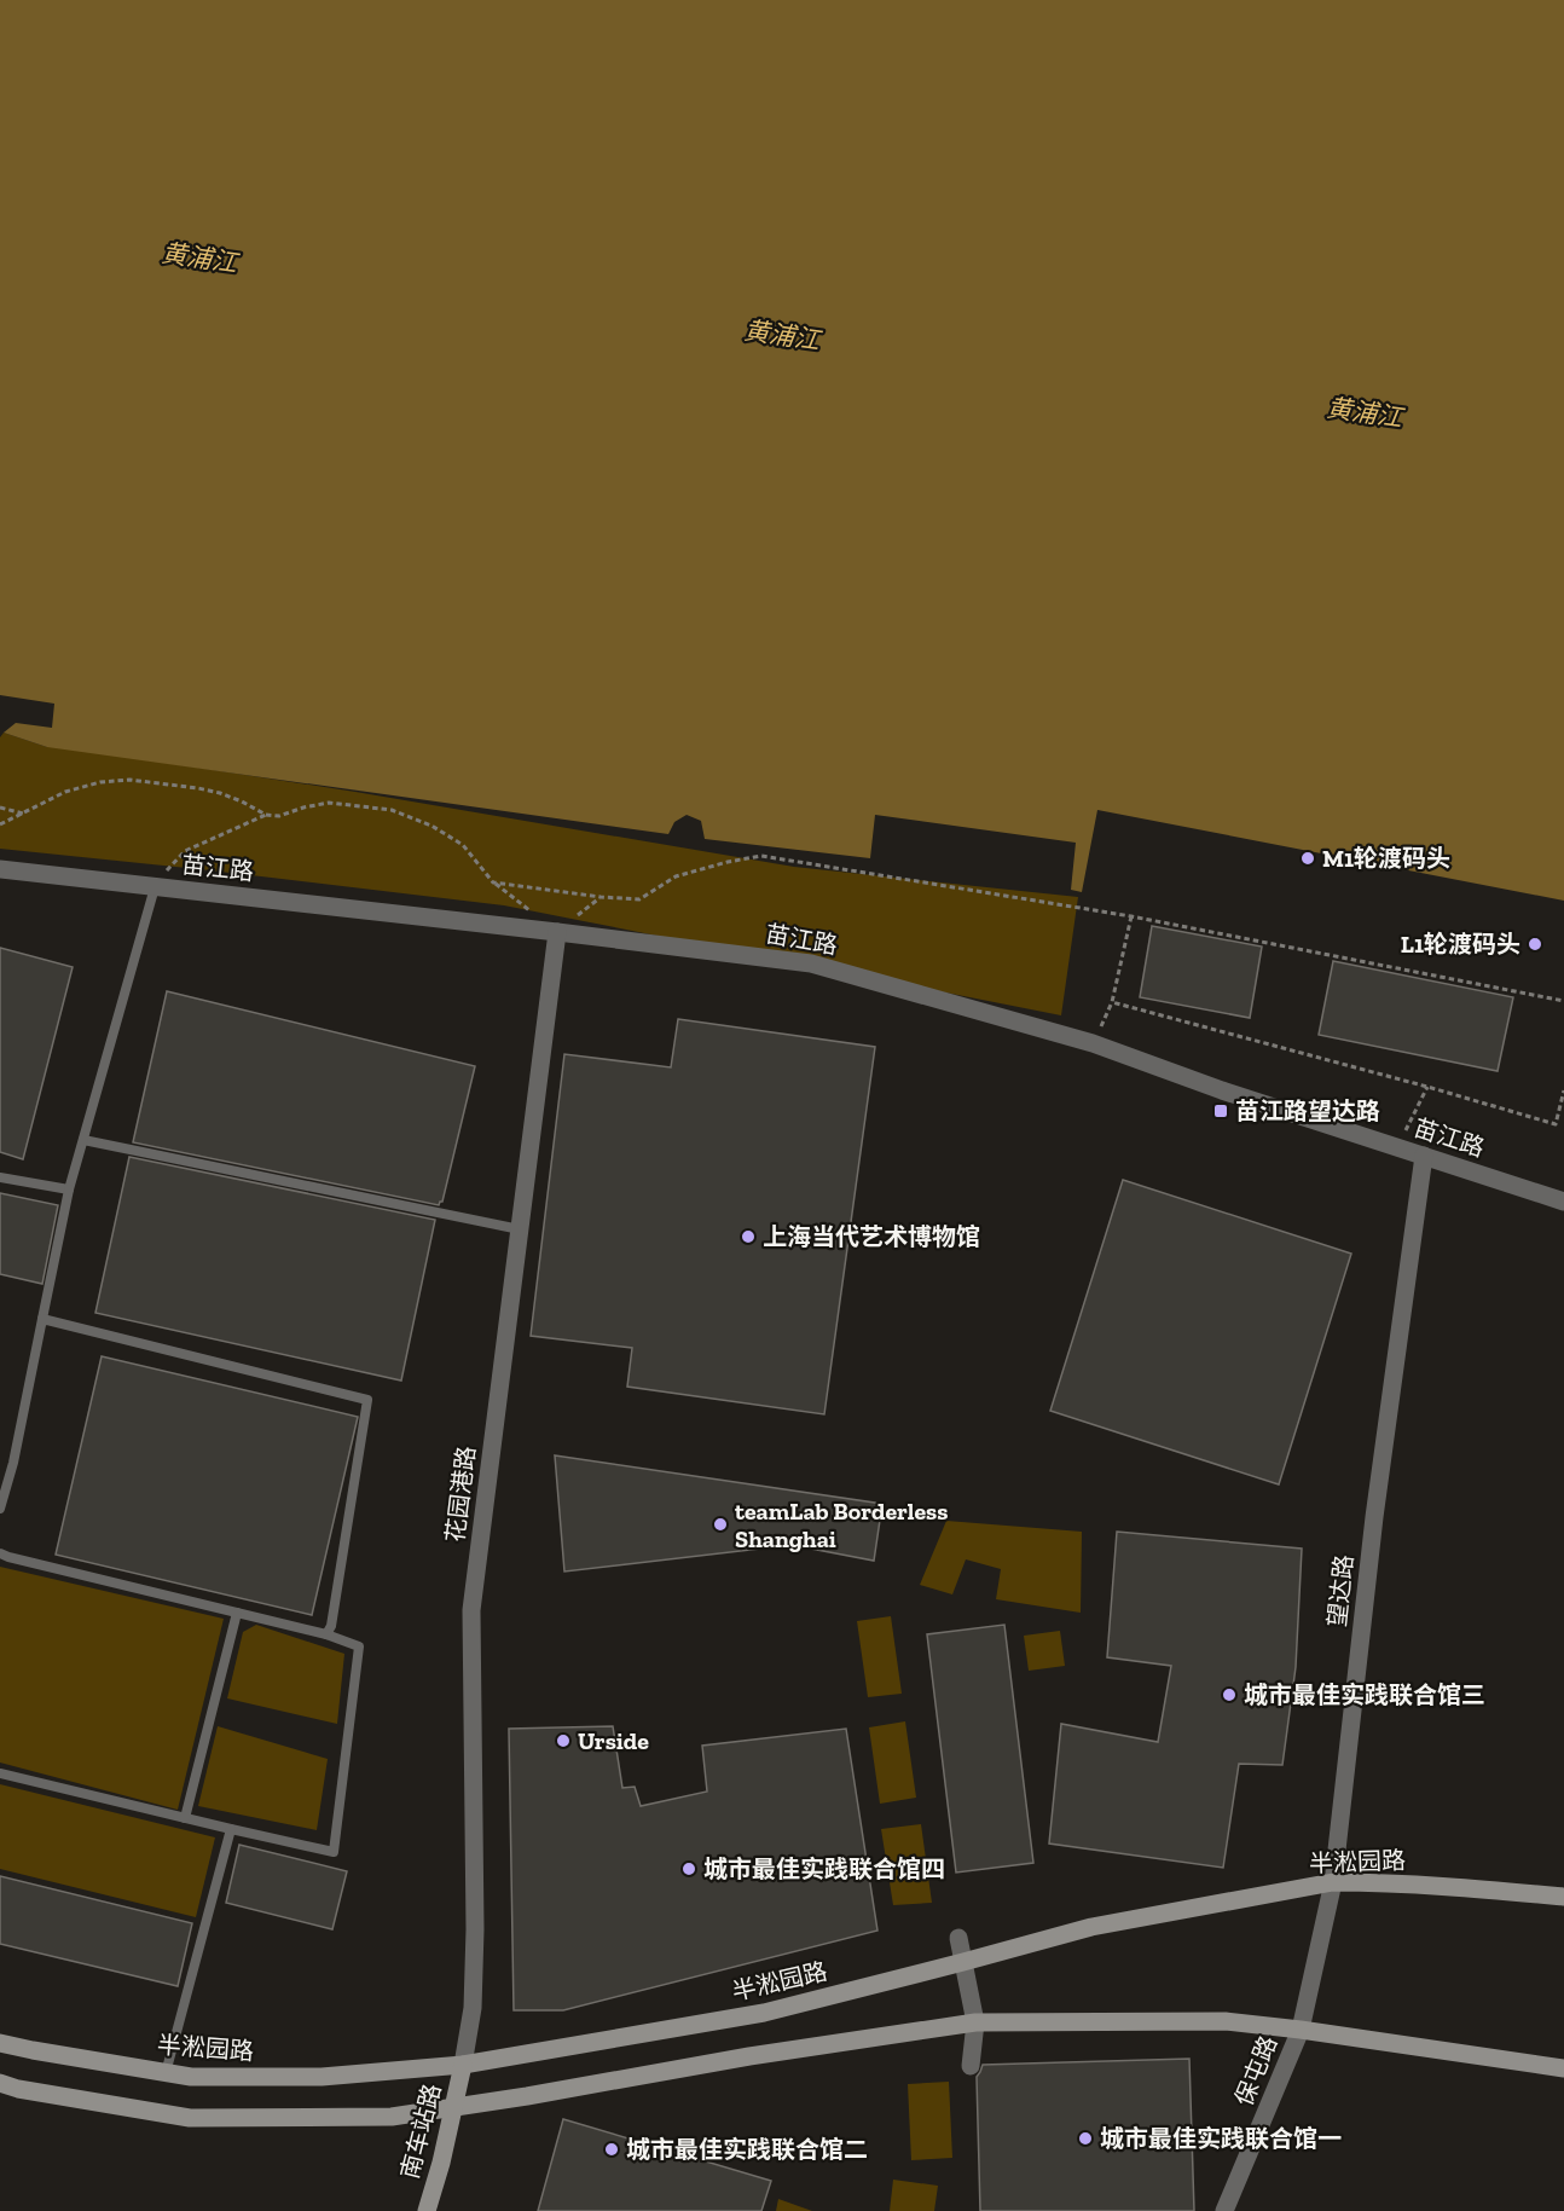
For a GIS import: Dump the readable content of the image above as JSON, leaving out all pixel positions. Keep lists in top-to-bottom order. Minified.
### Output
{"streets":{"main road":["半淞园路","南车站路"],"street":["苗江路","花园港路","望达路","保屯路"]},"crossings":[["苗江路","花园港路"],["苗江路","望达路"],["花园港路","半淞园路"],["花园港路","南车站路"],["望达路","半淞园路"],["望达路","保屯路"],["半淞园路","南车站路"]],"water":["黄浦江"],"places":{"other":["M1轮渡码头","L1轮渡码头","上海当代艺术博物馆","teamLab Borderless Shanghai","城市最佳实践联合馆三","Urside","城市最佳实践联合馆四","城市最佳实践联合馆一","城市最佳实践联合馆二"],"transit":["苗江路望达路"]}}
